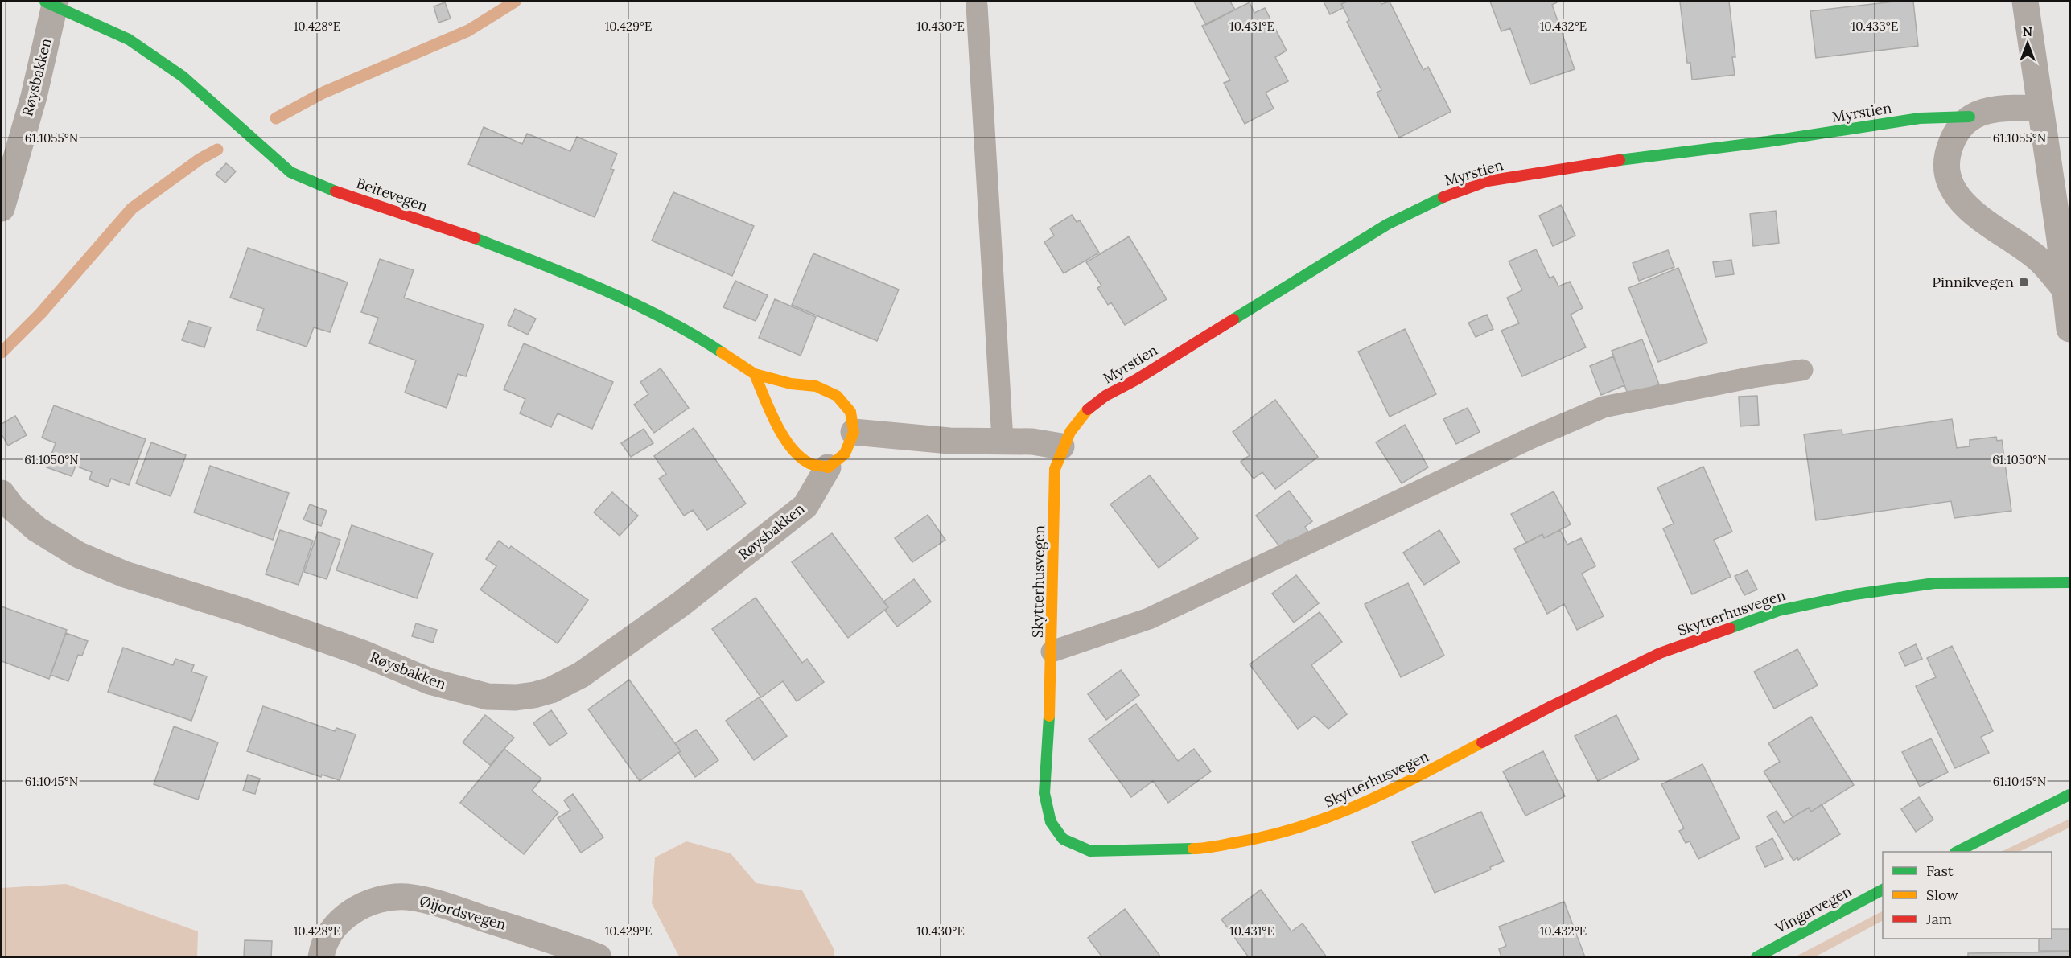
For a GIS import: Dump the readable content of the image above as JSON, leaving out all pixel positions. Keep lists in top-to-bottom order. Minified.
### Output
{"streets":{"street":["Røysbakken","Myrstien","Beitevegen","Skytterhusvegen","Vingarvegen","Øijordsvegen"]},"crossings":[["Røysbakken","Beitevegen"],["Myrstien","Skytterhusvegen"]],"places":{"transit":["Pinnikvegen"]},"legend":["Fast","Slow","Jam"],"north":"top","coordinates":["10.428°E","10.429°E","10.430°E","10.431°E","10.432°E","10.433°E","61.1055°N","61.1050°N","61.1045°N"]}
